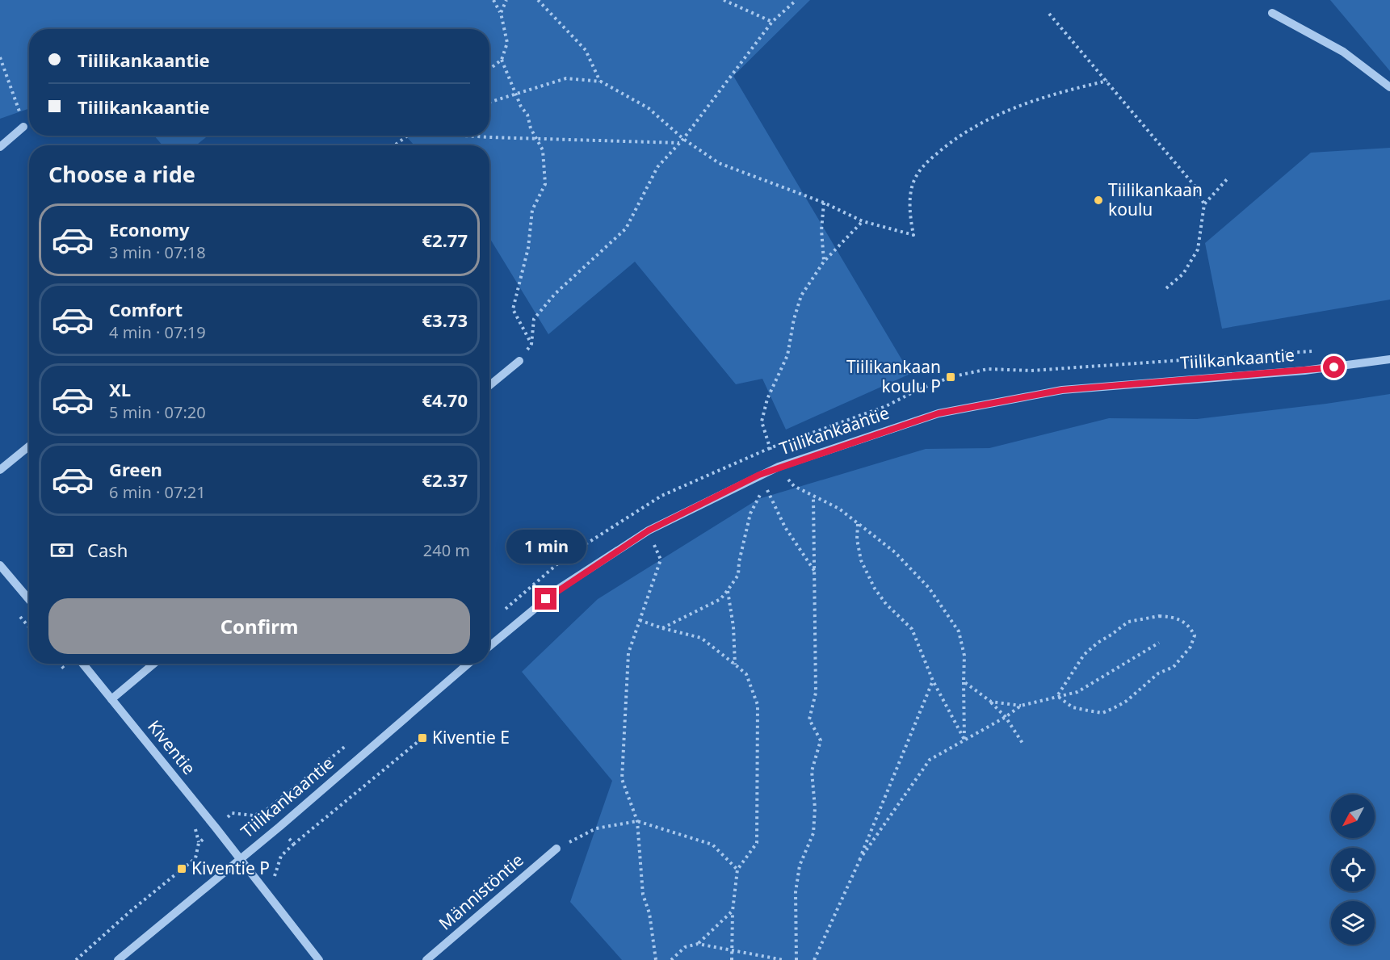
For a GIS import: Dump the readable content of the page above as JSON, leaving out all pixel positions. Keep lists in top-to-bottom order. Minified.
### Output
{"streets":{"street":["Tiilikankaantie","Kiventie","Männistöntie"]},"crossings":[["Tiilikankaantie","Kiventie"]],"places":{"other":["Tiilikankaan koulu"],"transit":["Tiilikankaan koulu P","Kiventie E","Kiventie P"]},"north":"bottom left","page":{"banner":["Tiilikankaantie","Tiilikankaantie"],"heading":"Choose a ride","list":[{"name":"Economy","note":"3 min · 07:18","value":"€2.77"},{"name":"Comfort","note":"4 min · 07:19","value":"€3.73"},{"name":"XL","note":"5 min · 07:20","value":"€4.70"},{"name":"Green","note":"6 min · 07:21","value":"€2.37"}],"pay":["Cash","240 m"],"bubble":"1 min","buttons":"Confirm"}}
